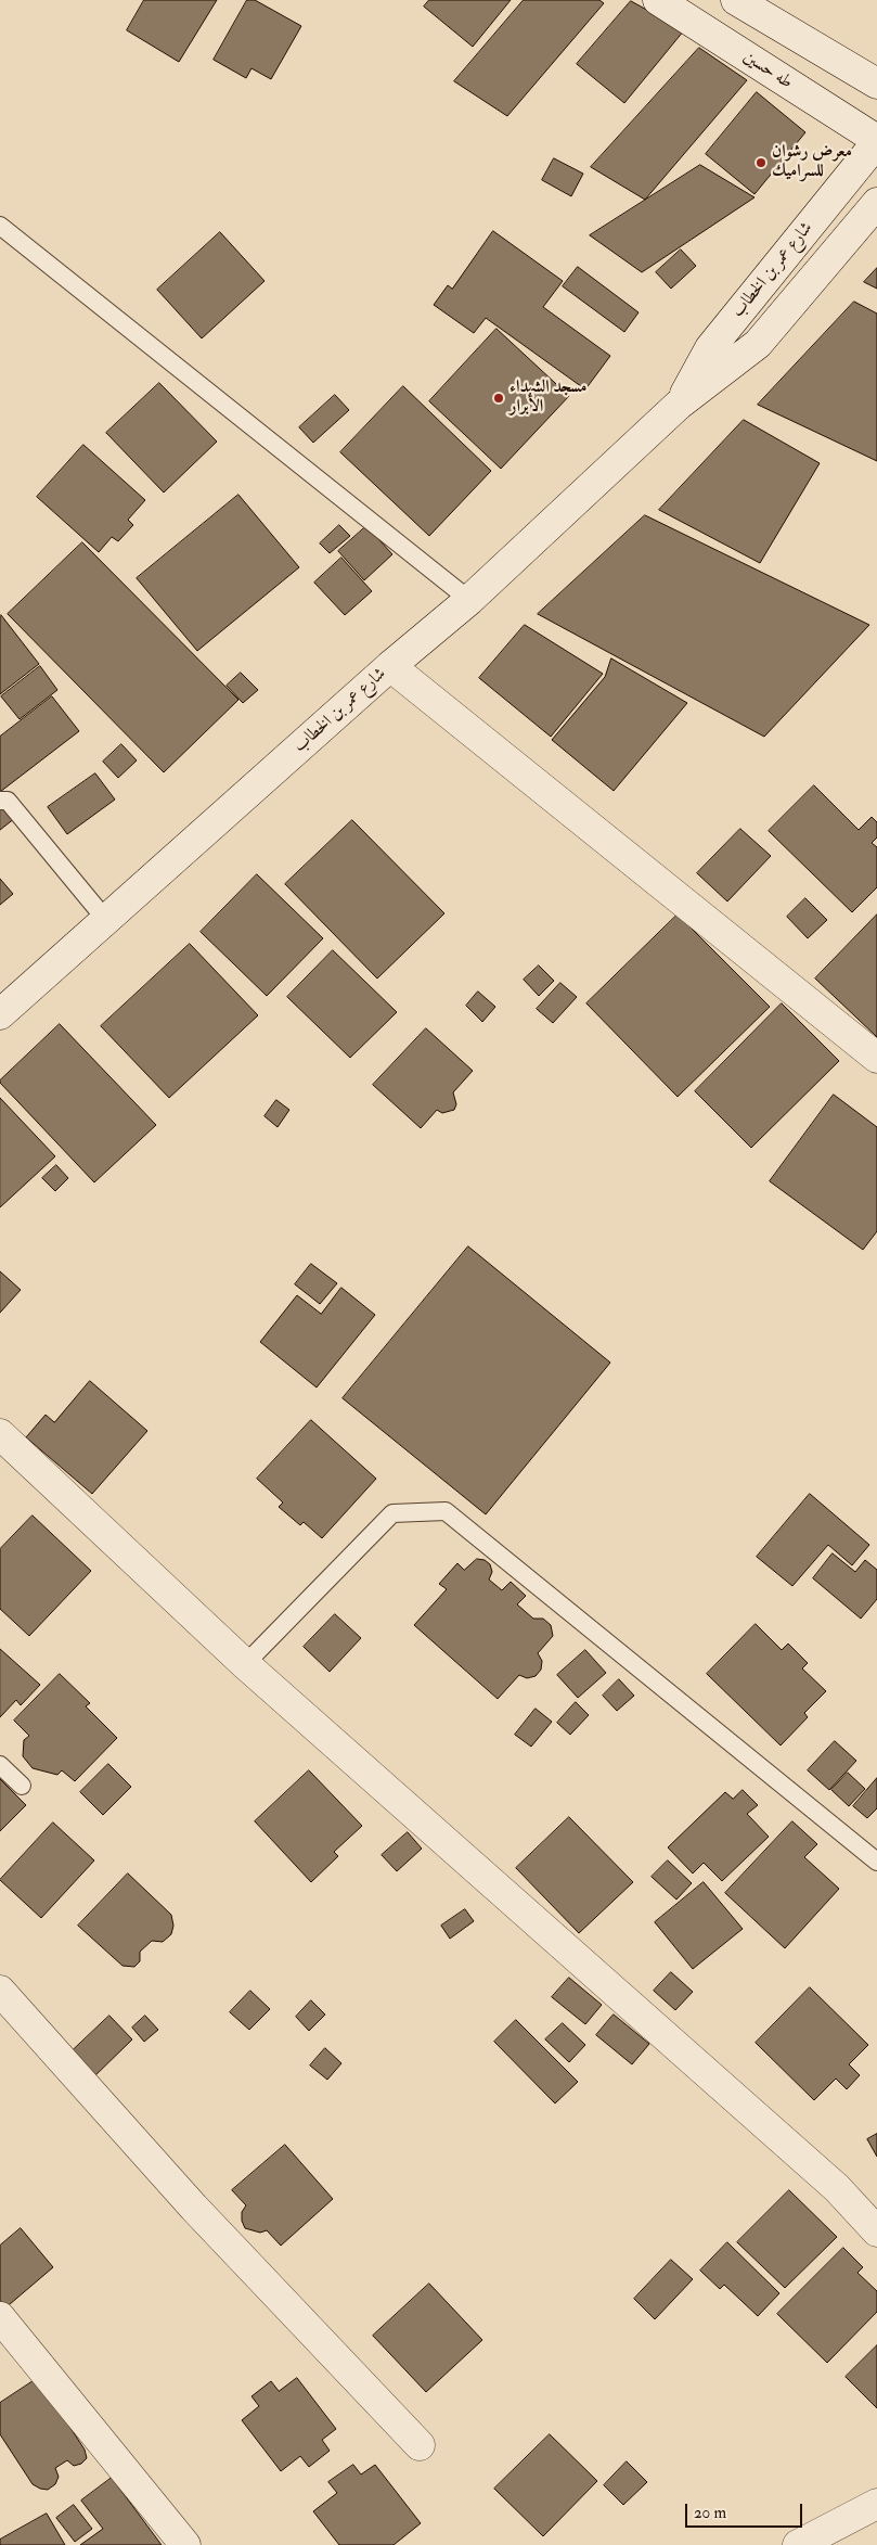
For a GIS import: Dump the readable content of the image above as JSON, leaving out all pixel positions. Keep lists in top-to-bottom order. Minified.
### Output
{"streets":{"street":["طه حسين","شارع عمر بن الخطاب"]},"crossings":[["طه حسين","شارع عمر بن الخطاب"]],"places":["معرض رشوان للسراميك","مسجد الشهداء الأبرار"],"scale_bar":"20 m"}
